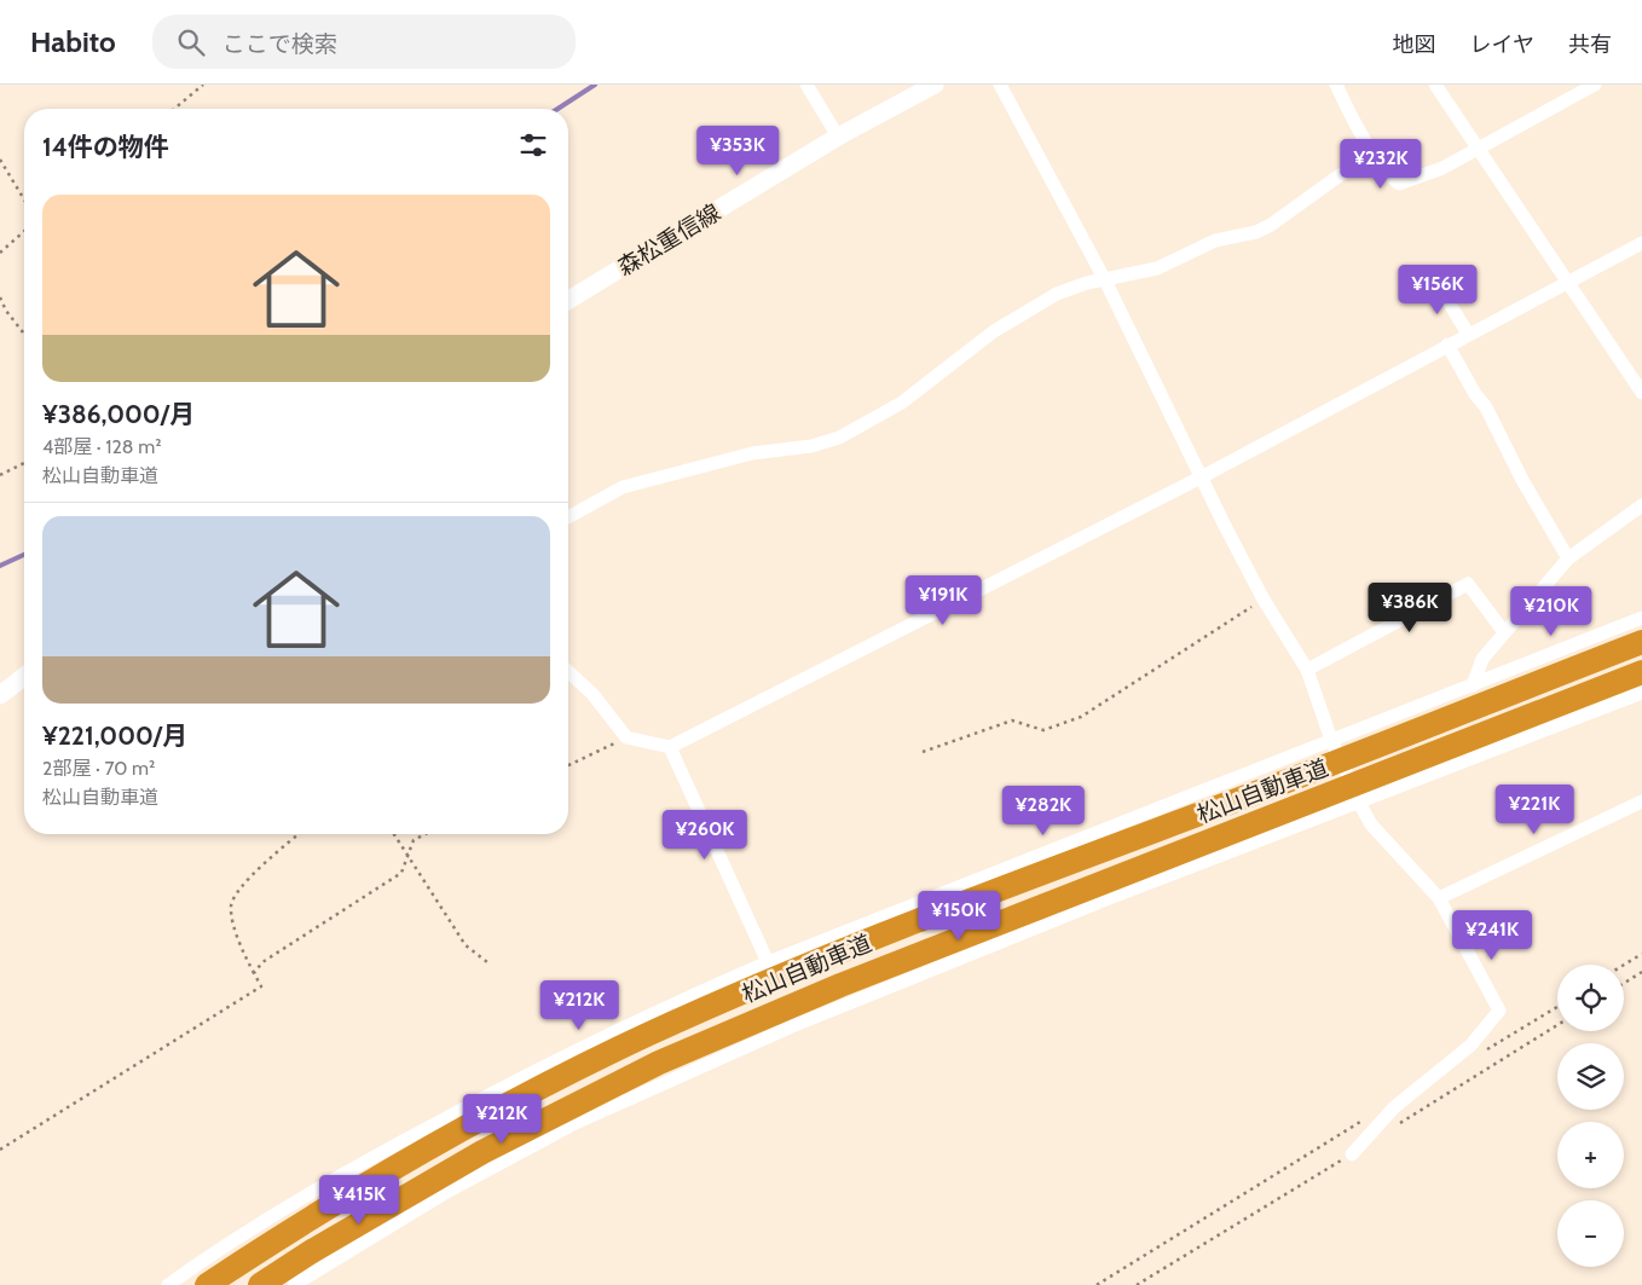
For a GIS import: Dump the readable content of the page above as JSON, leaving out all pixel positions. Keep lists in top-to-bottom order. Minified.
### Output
{"streets":{"highway":["松山自動車道"],"main road":["森松重信線"]},"page":{"header":"Habito","search":"ここで検索","nav":["地図","レイヤ","共有"],"heading":"14件の物件","price":["¥353K","¥232K","¥156K","¥191K","¥386K","¥210K","¥221K","¥282K","¥260K","¥150K","¥241K","¥212K","¥212K","¥415K"],"list":[{"name":"¥386,000/月","note":"4部屋 · 128 m² · 松山自動車道"},{"name":"¥221,000/月","note":"2部屋 · 70 m² · 松山自動車道"}],"map_buttons":["+","−"]}}
